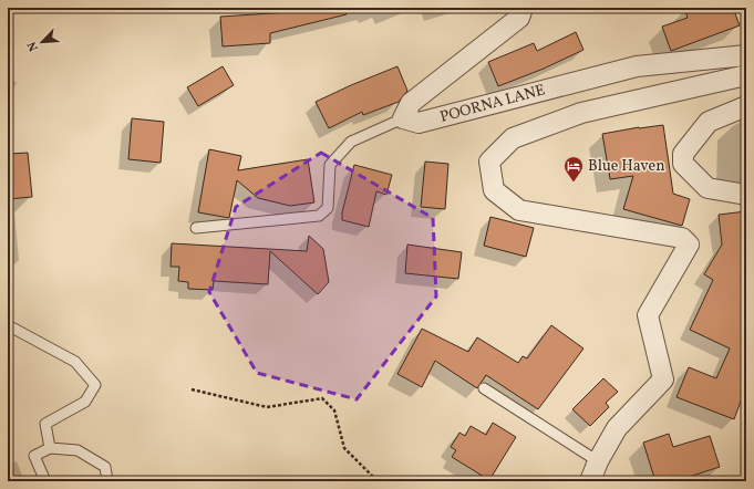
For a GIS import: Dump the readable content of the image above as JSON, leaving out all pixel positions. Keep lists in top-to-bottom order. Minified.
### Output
{"streets":{"street":["POORNA LANE"]},"places":{"hotel":["Blue Haven"]},"north":"bottom left"}
